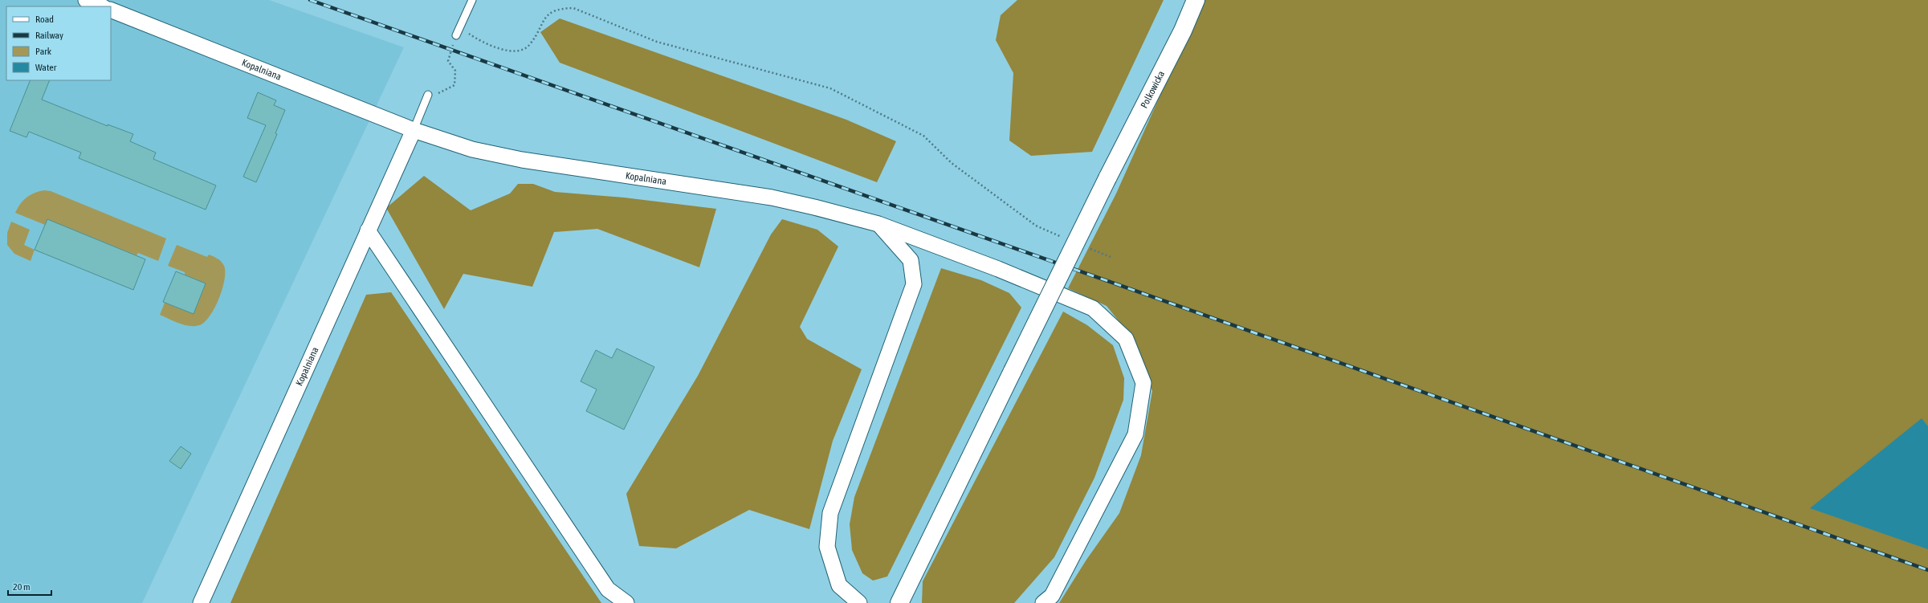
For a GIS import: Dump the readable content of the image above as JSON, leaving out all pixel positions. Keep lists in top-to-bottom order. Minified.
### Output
{"streets":{"main road":["Polkowicka"],"street":["Kopalniana"]},"legend":["Road","Railway","Park","Water"],"scale_bar":"20 m"}
